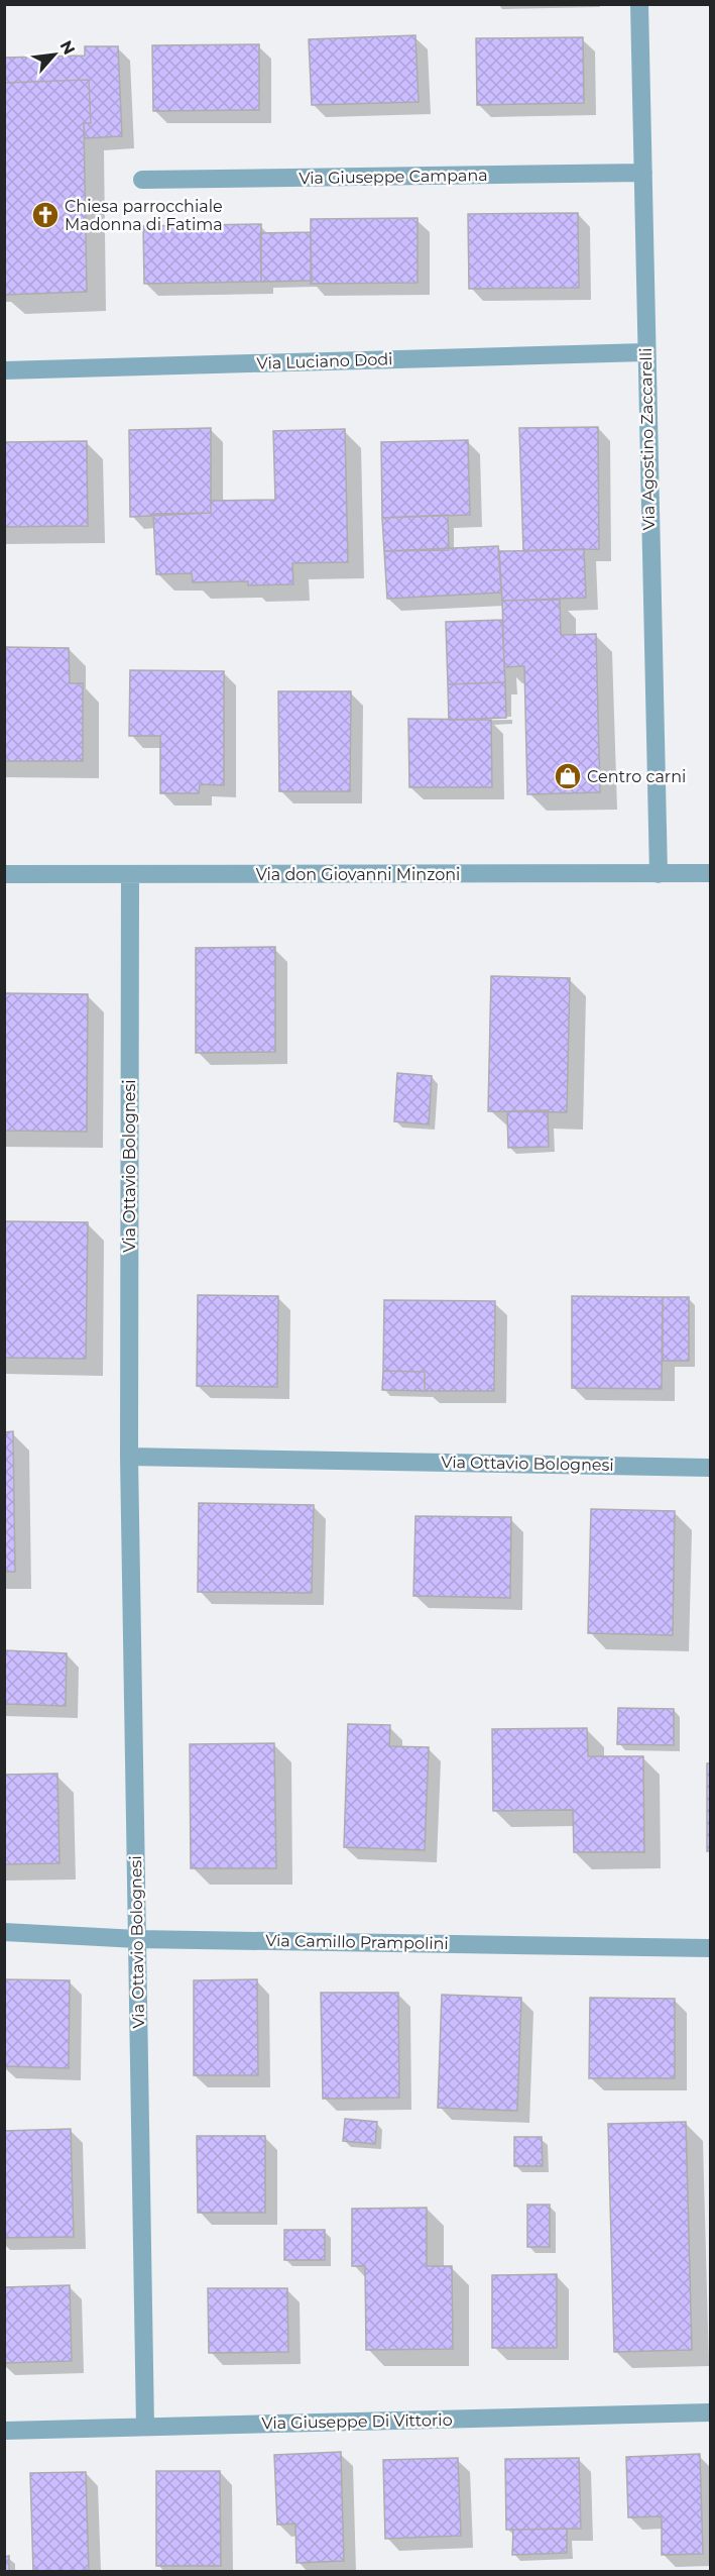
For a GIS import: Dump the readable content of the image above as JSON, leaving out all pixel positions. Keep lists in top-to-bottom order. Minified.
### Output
{"streets":{"street":["Via Giuseppe Campana","Via Luciano Dodi","Via Agostino Zaccarelli","Via don Giovanni Minzoni","Via Ottavio Bolognesi","Via Camillo Prampolini","Via Giuseppe Di Vittorio"]},"crossings":[["Via Giuseppe Campana","Via Agostino Zaccarelli"],["Via Luciano Dodi","Via Agostino Zaccarelli"],["Via Agostino Zaccarelli","Via don Giovanni Minzoni"],["Via don Giovanni Minzoni","Via Ottavio Bolognesi"],["Via Ottavio Bolognesi","Via Camillo Prampolini"],["Via Ottavio Bolognesi","Via Giuseppe Di Vittorio"]],"places":{"church":["Chiesa parrocchiale Madonna di Fatima"],"shop":["Centro carni"]},"north":"top right"}
